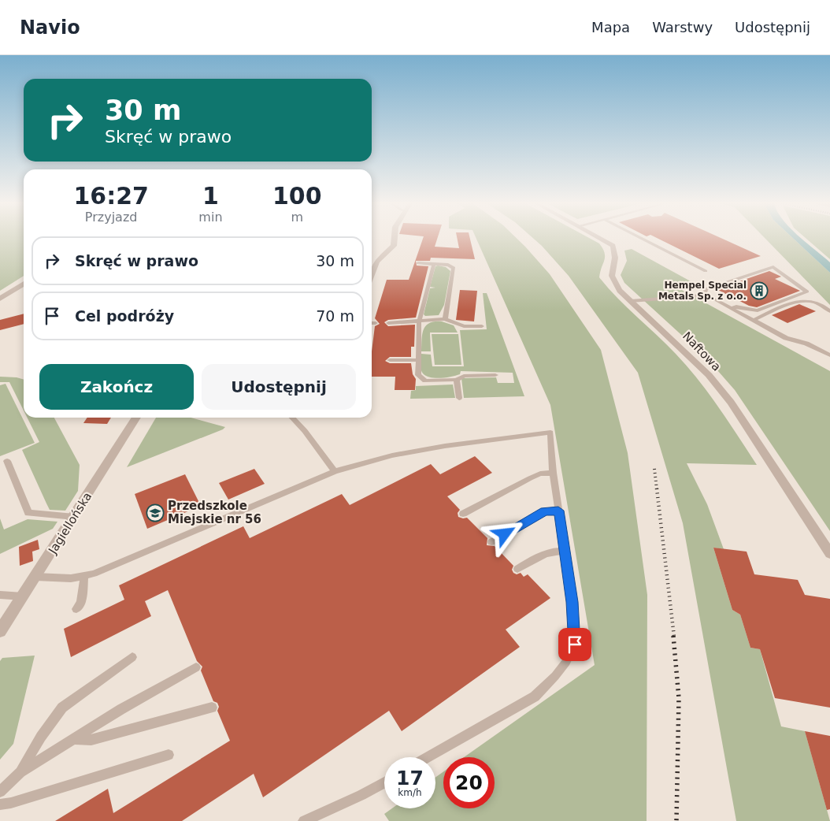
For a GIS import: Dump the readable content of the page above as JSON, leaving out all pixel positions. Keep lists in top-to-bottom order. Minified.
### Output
{"streets":{"street":["Naftowa","Jagiellońska"]},"places":{"building":["Hempel Special Metals Sp. z o.o."],"school or university":["Przedszkole Miejskie nr 56"]},"page":{"header":"Navio","nav":["Mapa","Warstwy","Udostępnij"],"turn":["30 m","Skręć w prawo"],"eta":["16:27","Przyjazd","1","min","100","m"],"list":[{"name":"Skręć w prawo","value":"30 m"},{"name":"Cel podróży","value":"70 m"}],"buttons":["Zakończ","Udostępnij"],"speed":"17 km/h","limit":"20"}}
